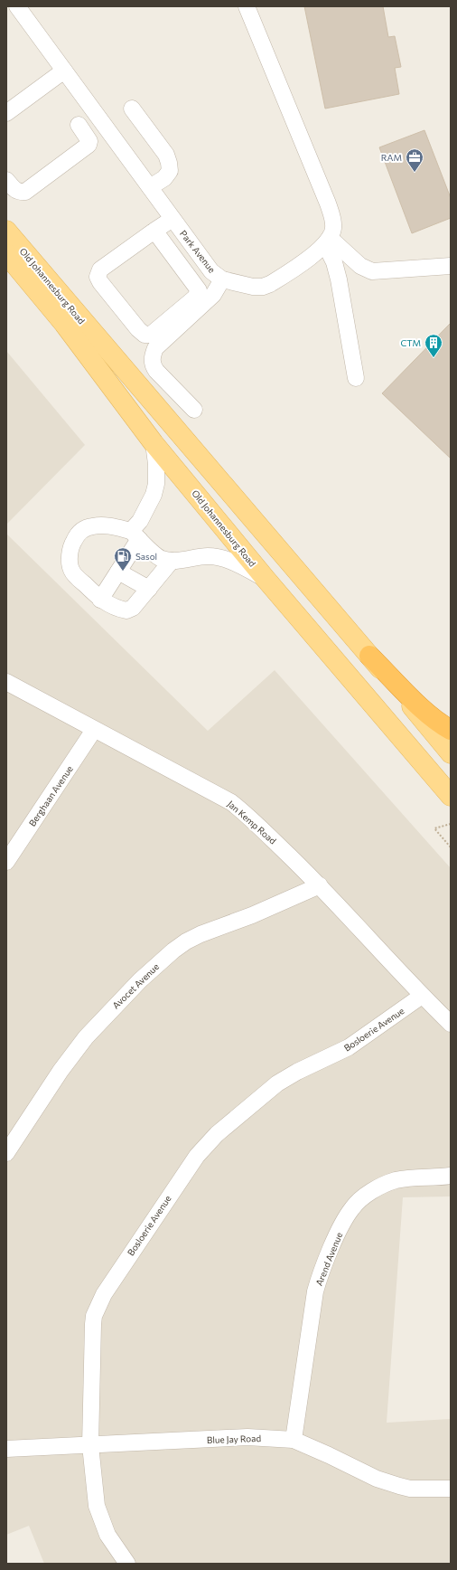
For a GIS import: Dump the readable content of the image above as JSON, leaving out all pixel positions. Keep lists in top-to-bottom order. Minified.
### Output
{"streets":{"main road":["Old Johannesburg Road"],"street":["Park Avenue","Berghaan Avenue","Jan Kemp Road","Avocet Avenue","Bosloerie Avenue","Arend Avenue","Blue Jay Road"]},"crossings":[["Berghaan Avenue","Jan Kemp Road"],["Jan Kemp Road","Avocet Avenue"],["Jan Kemp Road","Bosloerie Avenue"],["Bosloerie Avenue","Blue Jay Road"],["Arend Avenue","Blue Jay Road"]],"places":{"office":["RAM"],"building":["CTM"],"fuel station":["Sasol"]}}
